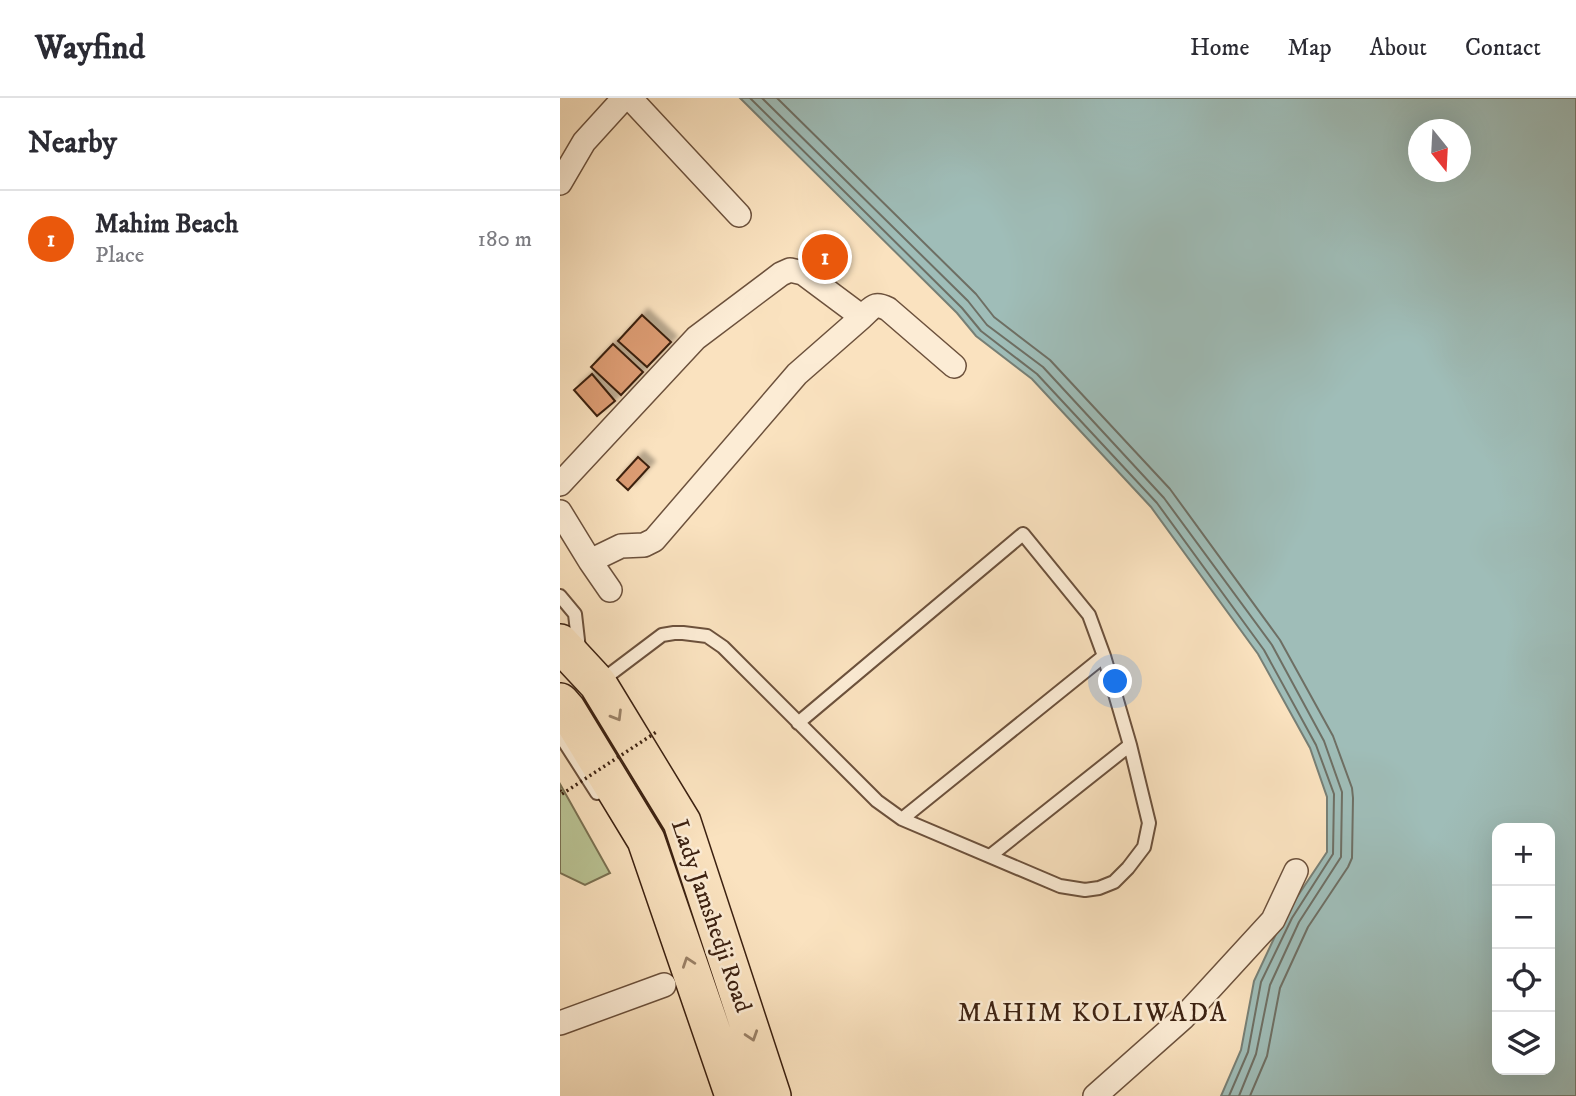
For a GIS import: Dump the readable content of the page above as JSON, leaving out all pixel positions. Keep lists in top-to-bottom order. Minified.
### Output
{"streets":{"main road":["Lady Jamshedji Road"]},"districts":["MAHIM KOLIWADA"],"north":"bottom","page":{"header":"Wayfind","nav":["Home","Map","About","Contact"],"heading":"Nearby","list":[{"mark":"1","name":"Mahim Beach","note":"Place","value":"180 m"}],"pins":"1","map_buttons":["+","−"]}}
